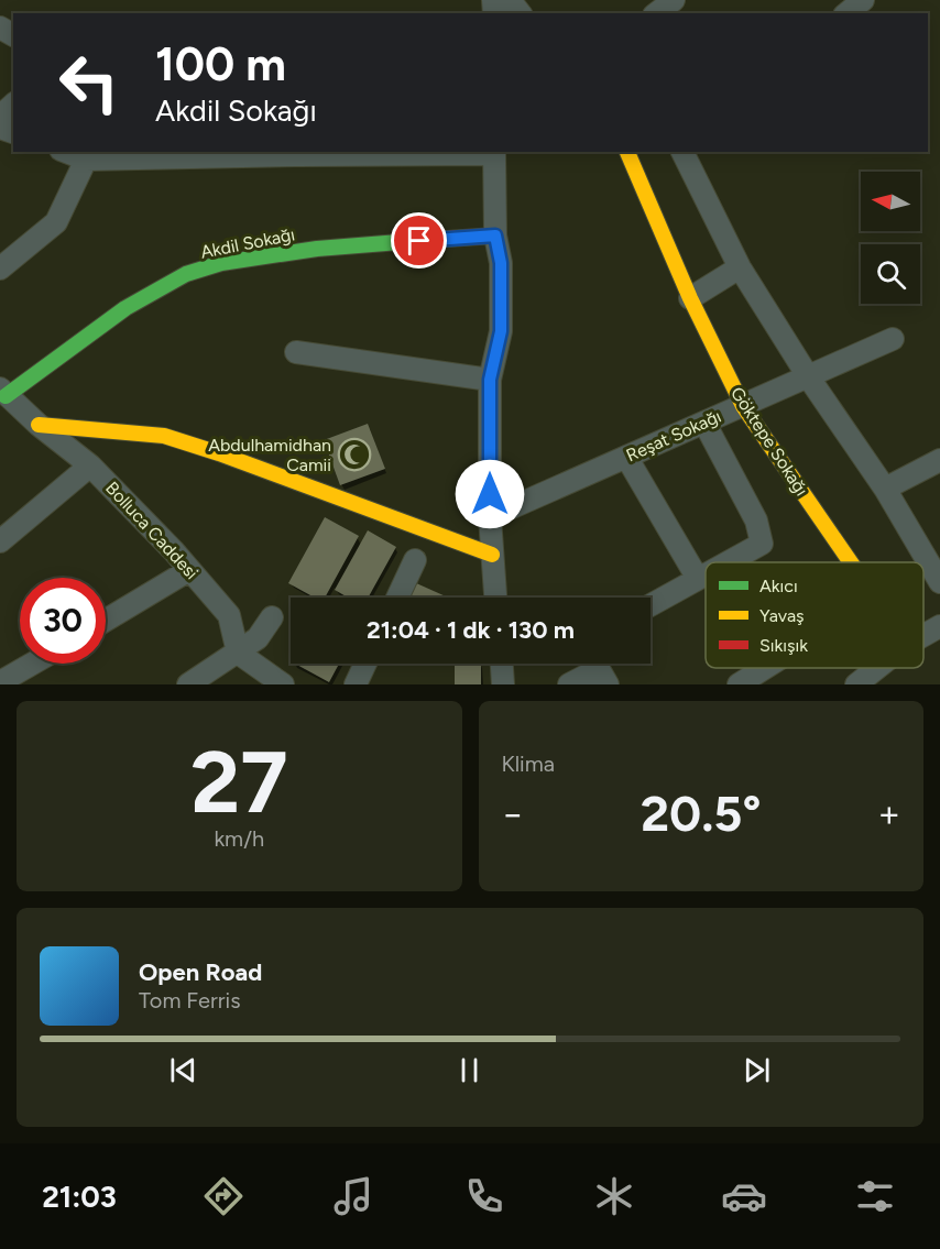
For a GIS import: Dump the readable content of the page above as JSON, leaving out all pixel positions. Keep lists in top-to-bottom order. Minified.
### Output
{"streets":{"street":["Akdil Sokağı","Reşat Sokağı","Göktepe Sokağı","Bolluca Caddesi"]},"crossings":[["Akdil Sokağı","Bolluca Caddesi"],["Reşat Sokağı","Göktepe Sokağı"]],"places":{"mosque":["Abdulhamidhan Camii"]},"legend":["Akıcı","Yavaş","Sıkışık"],"north":"left","page":{"turn":["100 m","Akdil Sokağı"],"limit":"30","trip":"21:04 · 1 dk · 130 m","tile":[["27","km/h"],"Klima"],"heat":["−","20.5°","+"],"song":["Open Road","Tom Ferris"],"tabs":"21:03"}}
